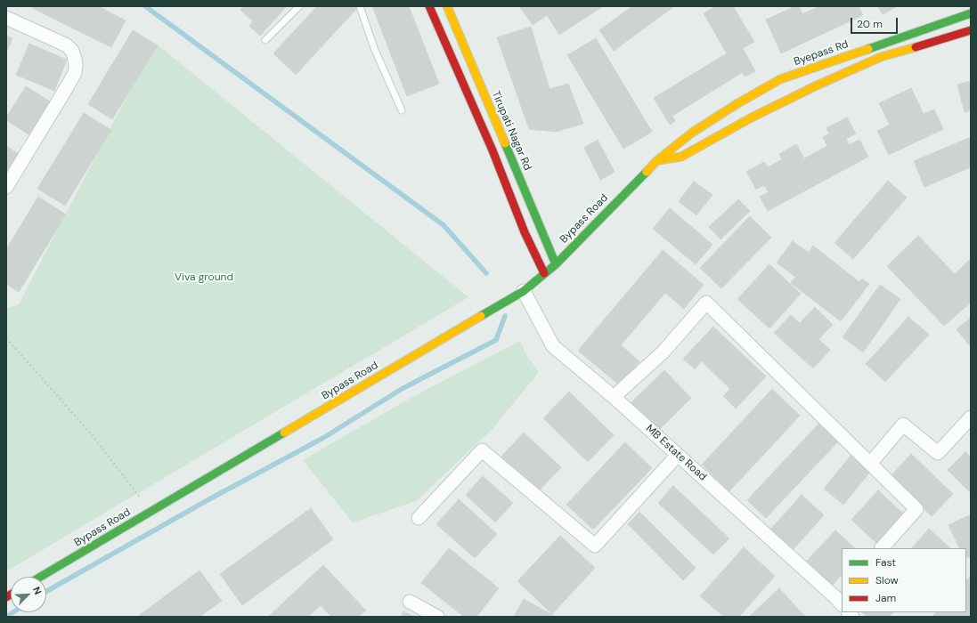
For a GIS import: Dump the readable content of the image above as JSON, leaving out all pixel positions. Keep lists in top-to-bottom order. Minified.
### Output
{"streets":{"main road":["Byepass Rd","Tirupati Nagar Rd","Bypass Road"],"street":["MB Estate Road"]},"crossings":[["Byepass Rd","Bypass Road"],["Tirupati Nagar Rd","Bypass Road"],["Bypass Road","MB Estate Road"]],"parks":["Viva ground"],"legend":["Fast","Slow","Jam"],"scale_bar":"20 m","north":"top right"}
